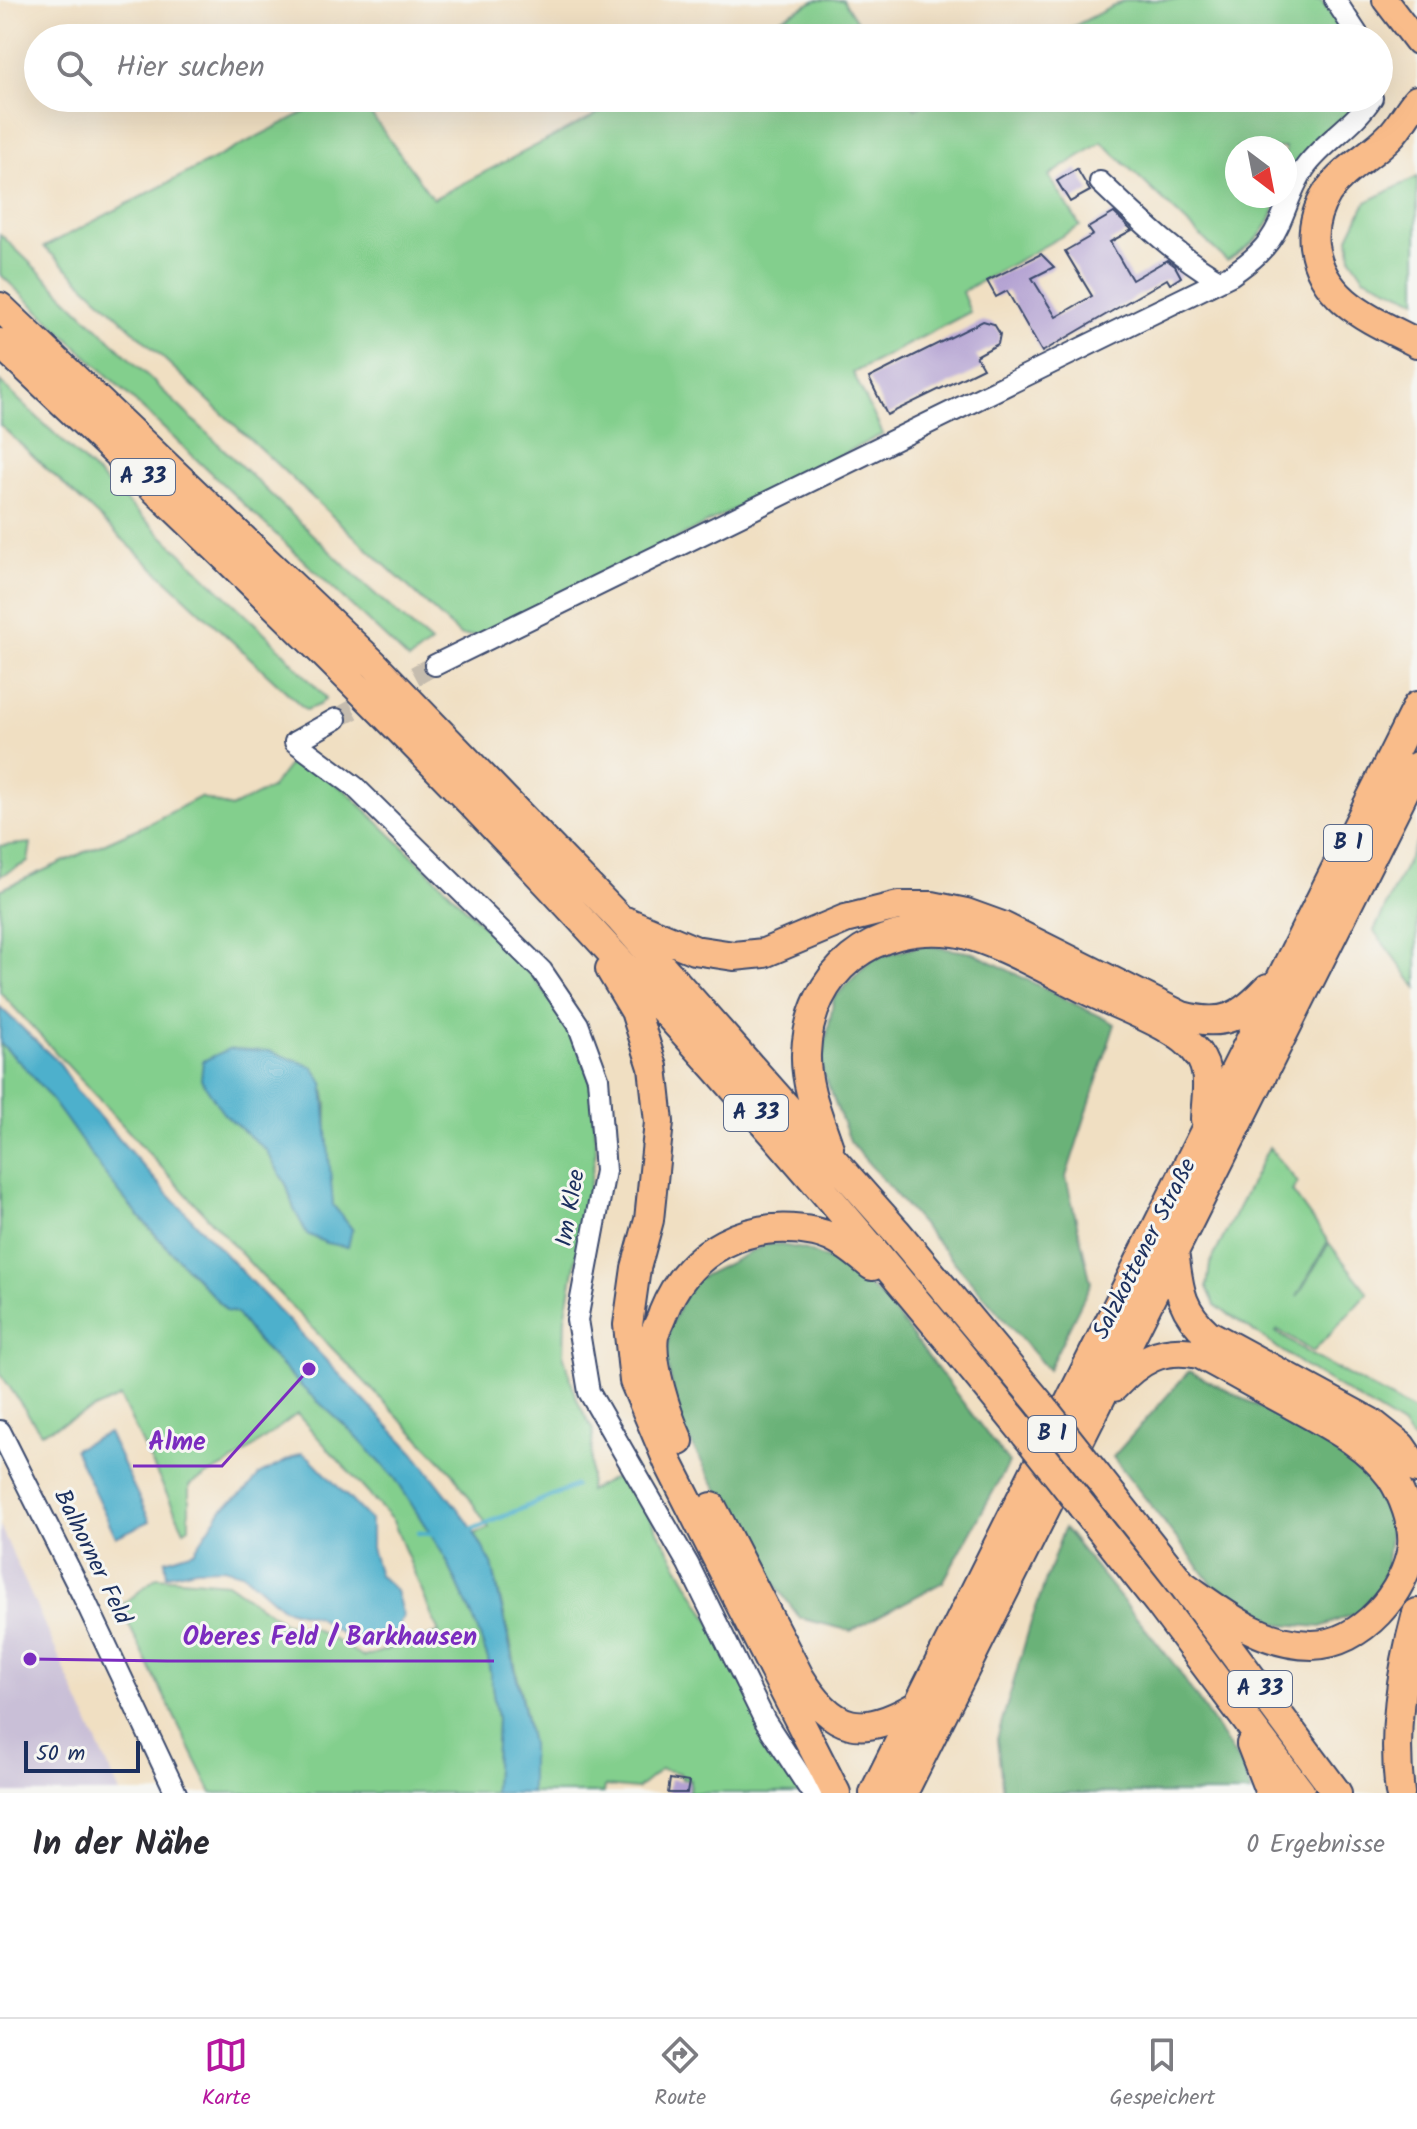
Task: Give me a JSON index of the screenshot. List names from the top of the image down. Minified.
{"streets":{"highway":["A 33","B 1","Salzkottener Straße"],"street":["Im Klee","Balhorner Feld"]},"places":["Alme","Oberes Feld / Barkhausen"],"scale_bar":"50 m","north":"bottom right","page":{"search":"Hier suchen","scale":"50 m","heading":["In der Nähe","0 Ergebnisse"],"nav":["Karte","Route","Gespeichert"]}}
